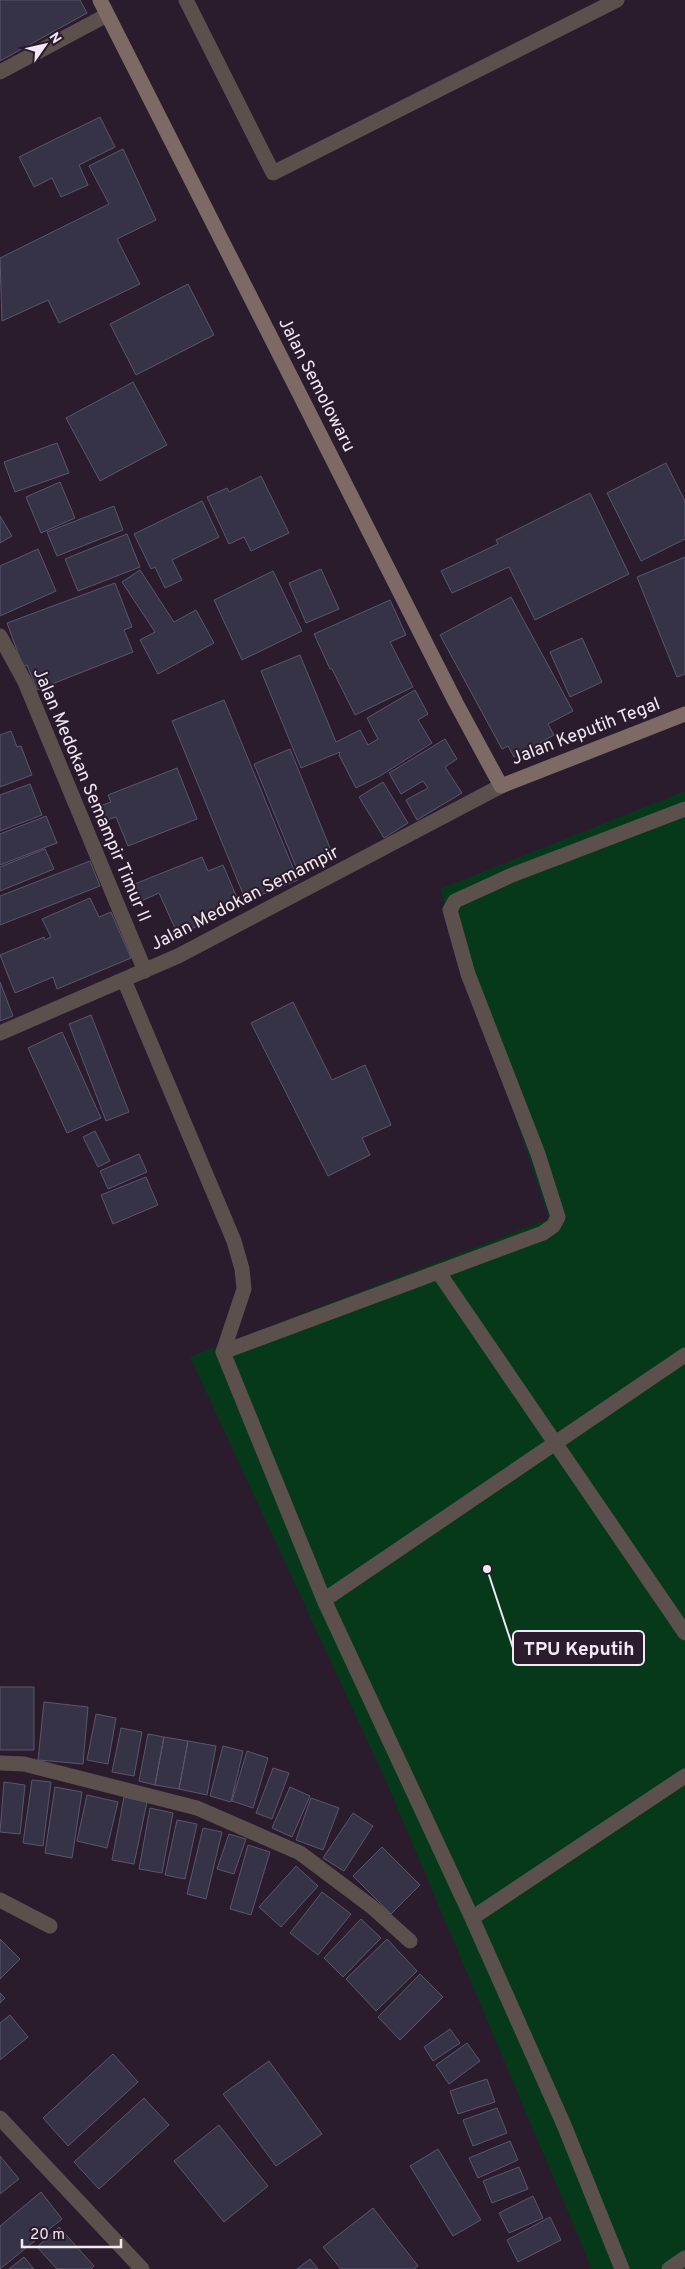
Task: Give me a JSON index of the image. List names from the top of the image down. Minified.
{"streets":{"main road":["Jalan Semolowaru","Jalan Keputih Tegal"],"street":["Jalan Medokan Semampir Timur II","Jalan Medokan Semampir"]},"crossings":[["Jalan Semolowaru","Jalan Keputih Tegal"],["Jalan Semolowaru","Jalan Medokan Semampir"],["Jalan Keputih Tegal","Jalan Medokan Semampir"],["Jalan Medokan Semampir Timur II","Jalan Medokan Semampir"]],"places":["TPU Keputih"],"scale_bar":"20 m","north":"top right"}
